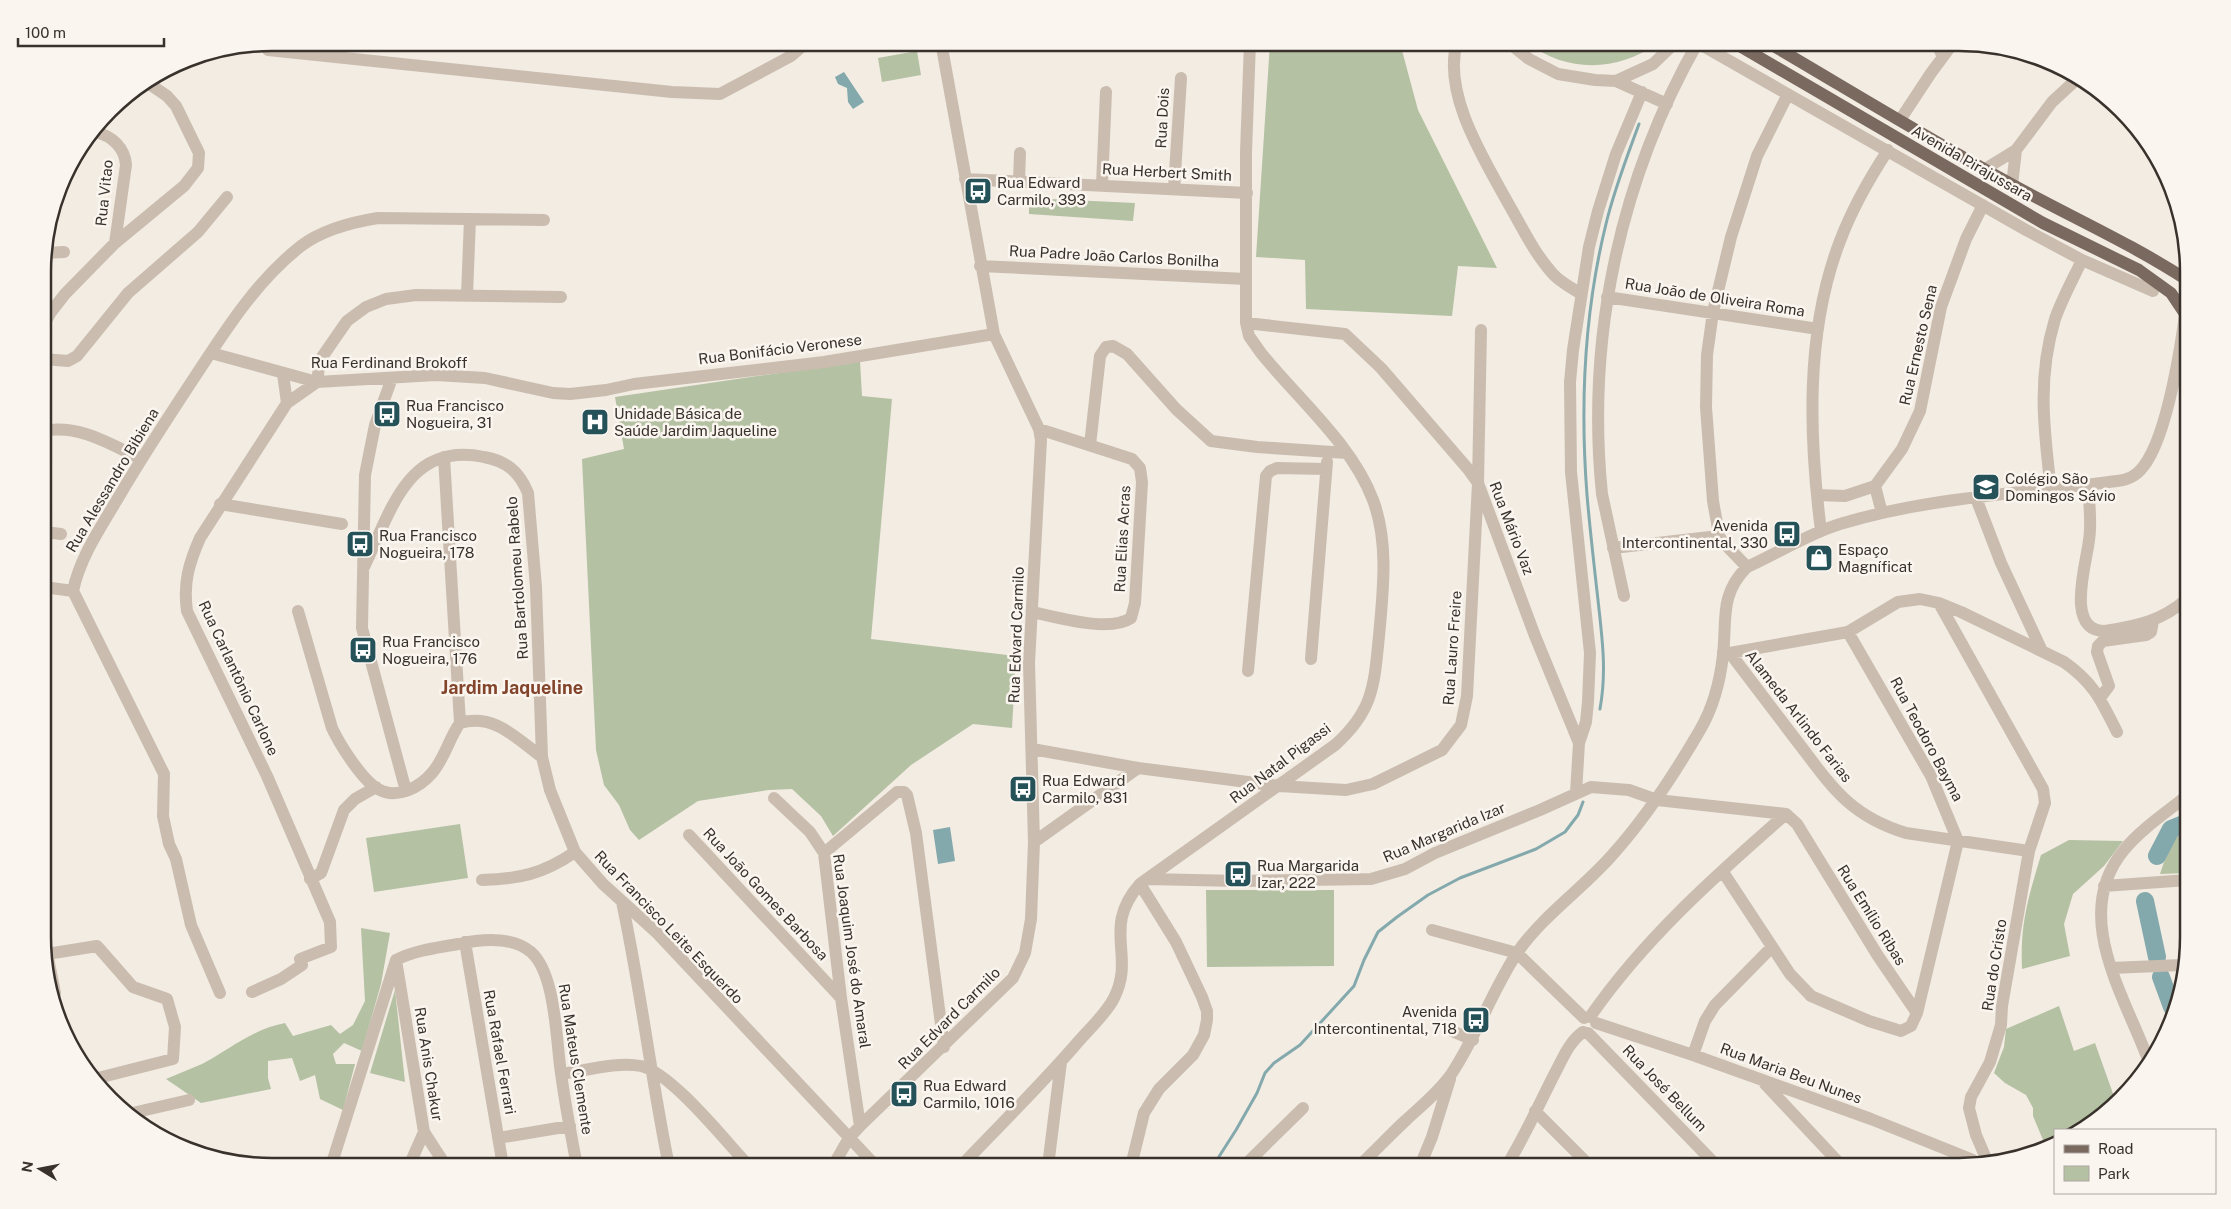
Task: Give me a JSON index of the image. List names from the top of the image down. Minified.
{"streets":{"main road":["Avenida Pirajussara"],"street":["Rua Dois","Rua Herbert Smith","Rua Vitao","Rua Padre João Carlos Bonilha","Rua João de Oliveira Roma","Rua Ernesto Sena","Rua Bonifácio Veronese","Rua Ferdinand Brokoff","Rua Alessandro Bibiena","Rua Mário Vaz","Rua Elias Acras","Rua Bartolomeu Rabelo","Rua Edvard Carmilo","Rua Lauro Freire","Rua Carlantônio Carlone","Alameda Arlindo Farias","Rua Teodoro Bayma","Rua Natal Pigassi","Rua Margarida Izar","Rua João Gomes Barbosa","Rua Emílio Ribas","Rua Francisco Leite Esquerdo","Rua Joaquim José do Amaral","Rua do Cristo","Rua Rafael Ferrari","Rua Mateus Clemente","Rua Anis Chakur","Rua Maria Beu Nunes","Rua José Bellum"]},"crossings":[["Rua Dois","Rua Herbert Smith"],["Avenida Pirajussara","Rua Ernesto Sena"],["Rua Herbert Smith","Rua Edvard Carmilo"],["Rua Padre João Carlos Bonilha","Rua Edvard Carmilo"],["Rua Bonifácio Veronese","Rua Ferdinand Brokoff"],["Rua Bonifácio Veronese","Rua Edvard Carmilo"],["Rua Ferdinand Brokoff","Rua Alessandro Bibiena"],["Rua Ferdinand Brokoff","Rua Carlantônio Carlone"],["Rua Mário Vaz","Rua Lauro Freire"],["Rua Mário Vaz","Rua Natal Pigassi"],["Rua Elias Acras","Rua Edvard Carmilo"],["Rua Bartolomeu Rabelo","Rua Francisco Leite Esquerdo"],["Rua Edvard Carmilo","Rua Lauro Freire"],["Rua Edvard Carmilo","Rua Francisco Leite Esquerdo"],["Rua Edvard Carmilo","Rua Joaquim José do Amaral"],["Rua Lauro Freire","Rua Natal Pigassi"],["Alameda Arlindo Farias","Rua Teodoro Bayma"],["Alameda Arlindo Farias","Rua do Cristo"],["Rua Natal Pigassi","Rua Margarida Izar"],["Rua Margarida Izar","Rua Emílio Ribas"],["Rua João Gomes Barbosa","Rua Joaquim José do Amaral"],["Rua Rafael Ferrari","Rua Mateus Clemente"],["Rua Mateus Clemente","Rua Anis Chakur"]],"districts":["Jardim Jaqueline"],"places":{"bus stop":["Rua Edward Carmilo, 393","Rua Francisco Nogueira, 31","Avenida Intercontinental, 330","Rua Francisco Nogueira, 178","Rua Francisco Nogueira, 176","Rua Edward Carmilo, 831","Rua Margarida Izar, 222","Avenida Intercontinental, 718","Rua Edward Carmilo, 1016"],"hospital":["Unidade Básica de Saúde Jardim Jaqueline"],"school or university":["Colégio São Domingos Sávio"],"shop":["Espaço Magníficat"]},"legend":["Road","Park"],"scale_bar":"100 m","north":"left"}
